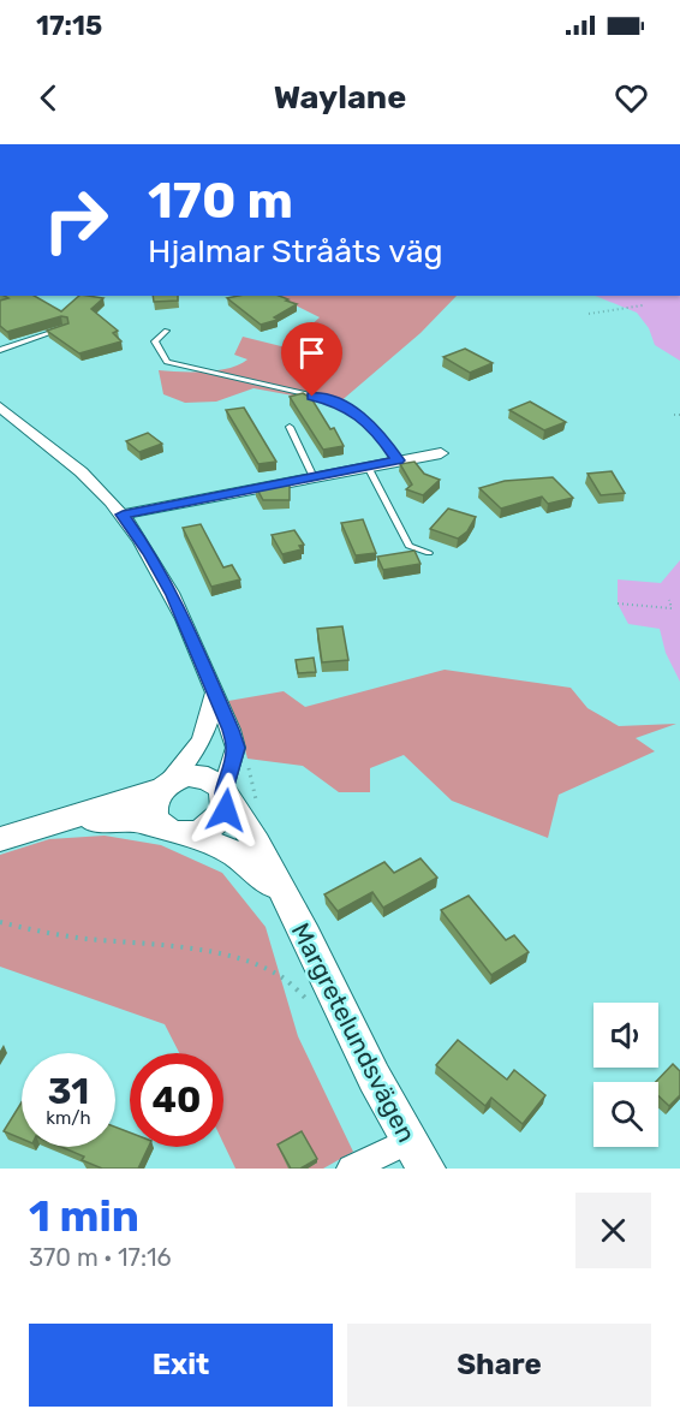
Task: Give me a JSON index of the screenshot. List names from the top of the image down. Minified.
{"streets":{"street":["Margretelundsvägen"]},"page":{"status":"17:15","header":"Waylane","turn":["170 m","Hjalmar Strååts väg"],"speed":"31 km/h","limit":"40","heading":["1 min","370 m · 17:16"],"buttons":["Exit","Share"]}}
